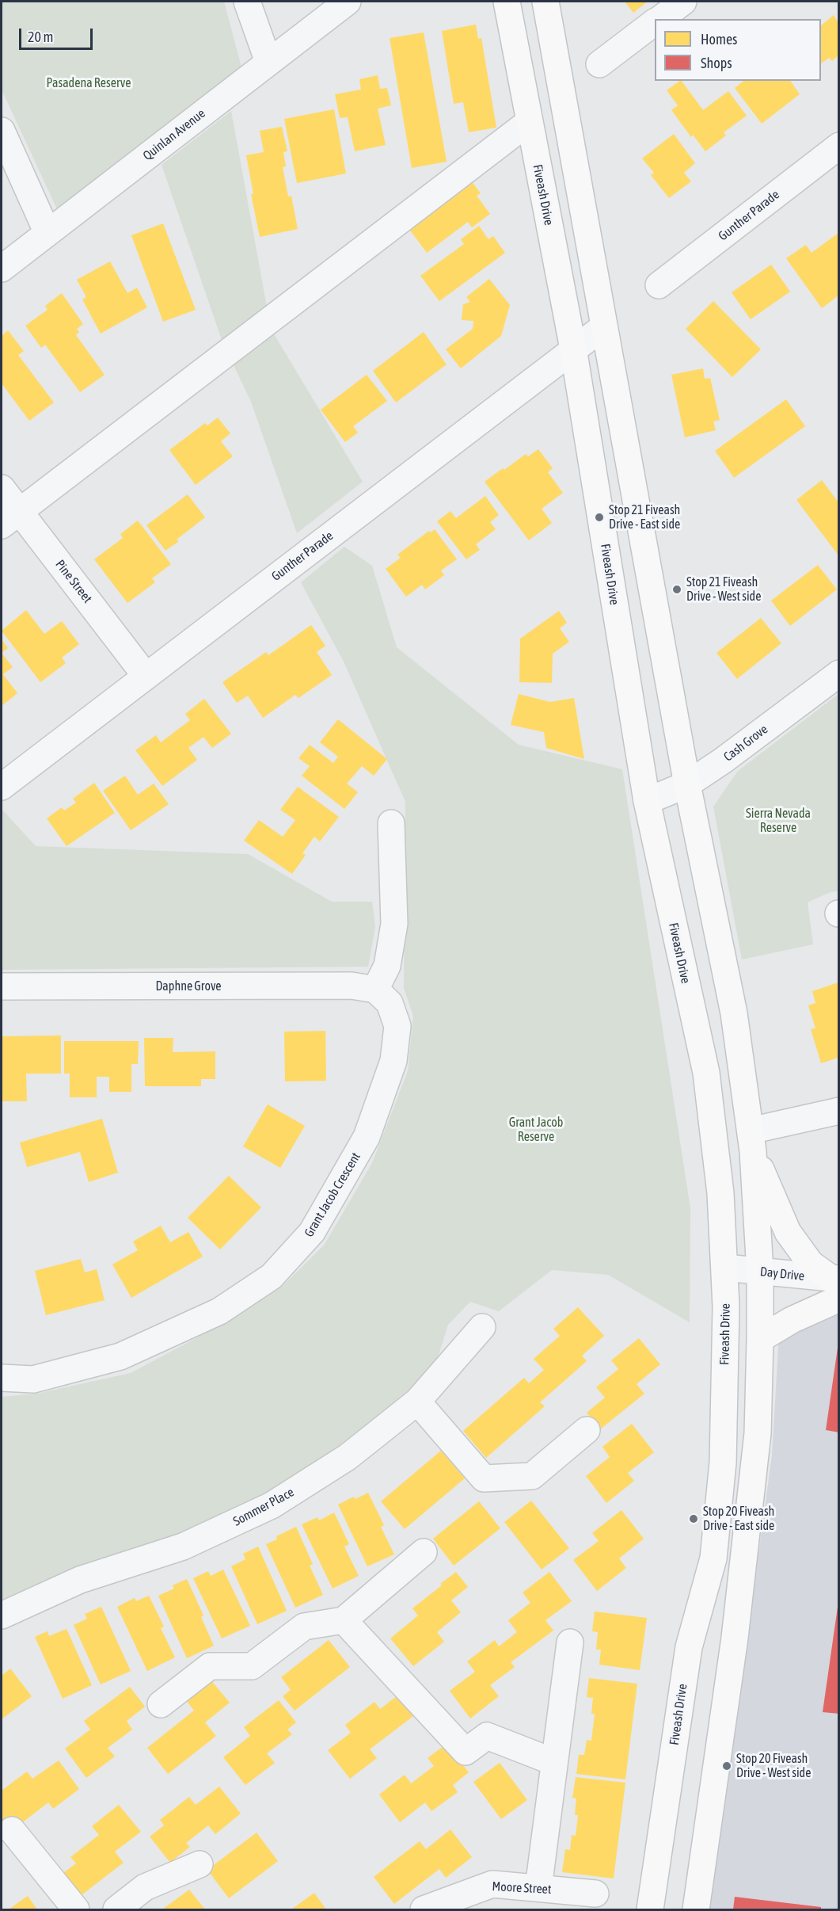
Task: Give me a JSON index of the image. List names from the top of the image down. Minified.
{"streets":{"main road":["Fiveash Drive"],"street":["Quinlan Avenue","Gunther Parade","Pine Street","Cash Grove","Daphne Grove","Grant Jacob Crescent","Day Drive","Sommer Place","Moore Street"]},"crossings":[["Fiveash Drive","Gunther Parade"],["Fiveash Drive","Cash Grove"],["Fiveash Drive","Day Drive"],["Gunther Parade","Pine Street"],["Daphne Grove","Grant Jacob Crescent"]],"parks":["Pasadena Reserve","Sierra Nevada Reserve","Grant Jacob Reserve"],"places":["Stop 21 Fiveash Drive - East side","Stop 21 Fiveash Drive - West side","Stop 20 Fiveash Drive - East side","Stop 20 Fiveash Drive - West side"],"legend":["Homes","Shops"],"scale_bar":"20 m"}
